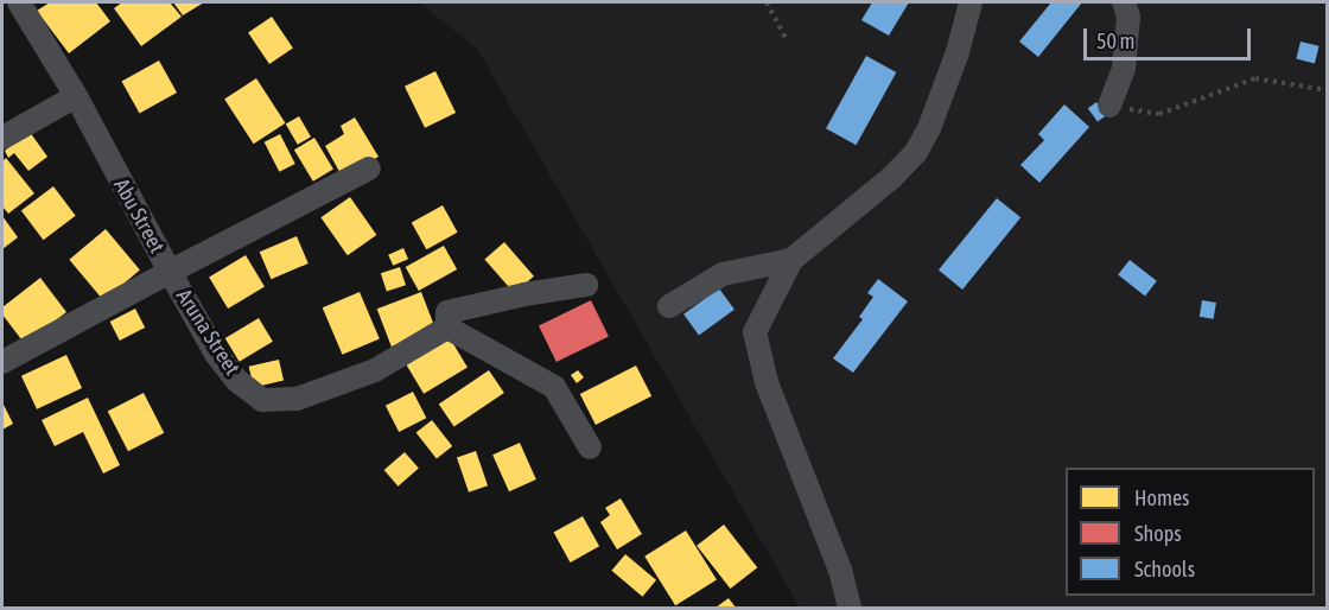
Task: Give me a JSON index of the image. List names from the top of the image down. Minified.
{"streets":{"street":["Abu Street","Aruna Street"]},"crossings":[["Abu Street","Aruna Street"]],"legend":["Homes","Shops","Schools"],"scale_bar":"50 m"}
